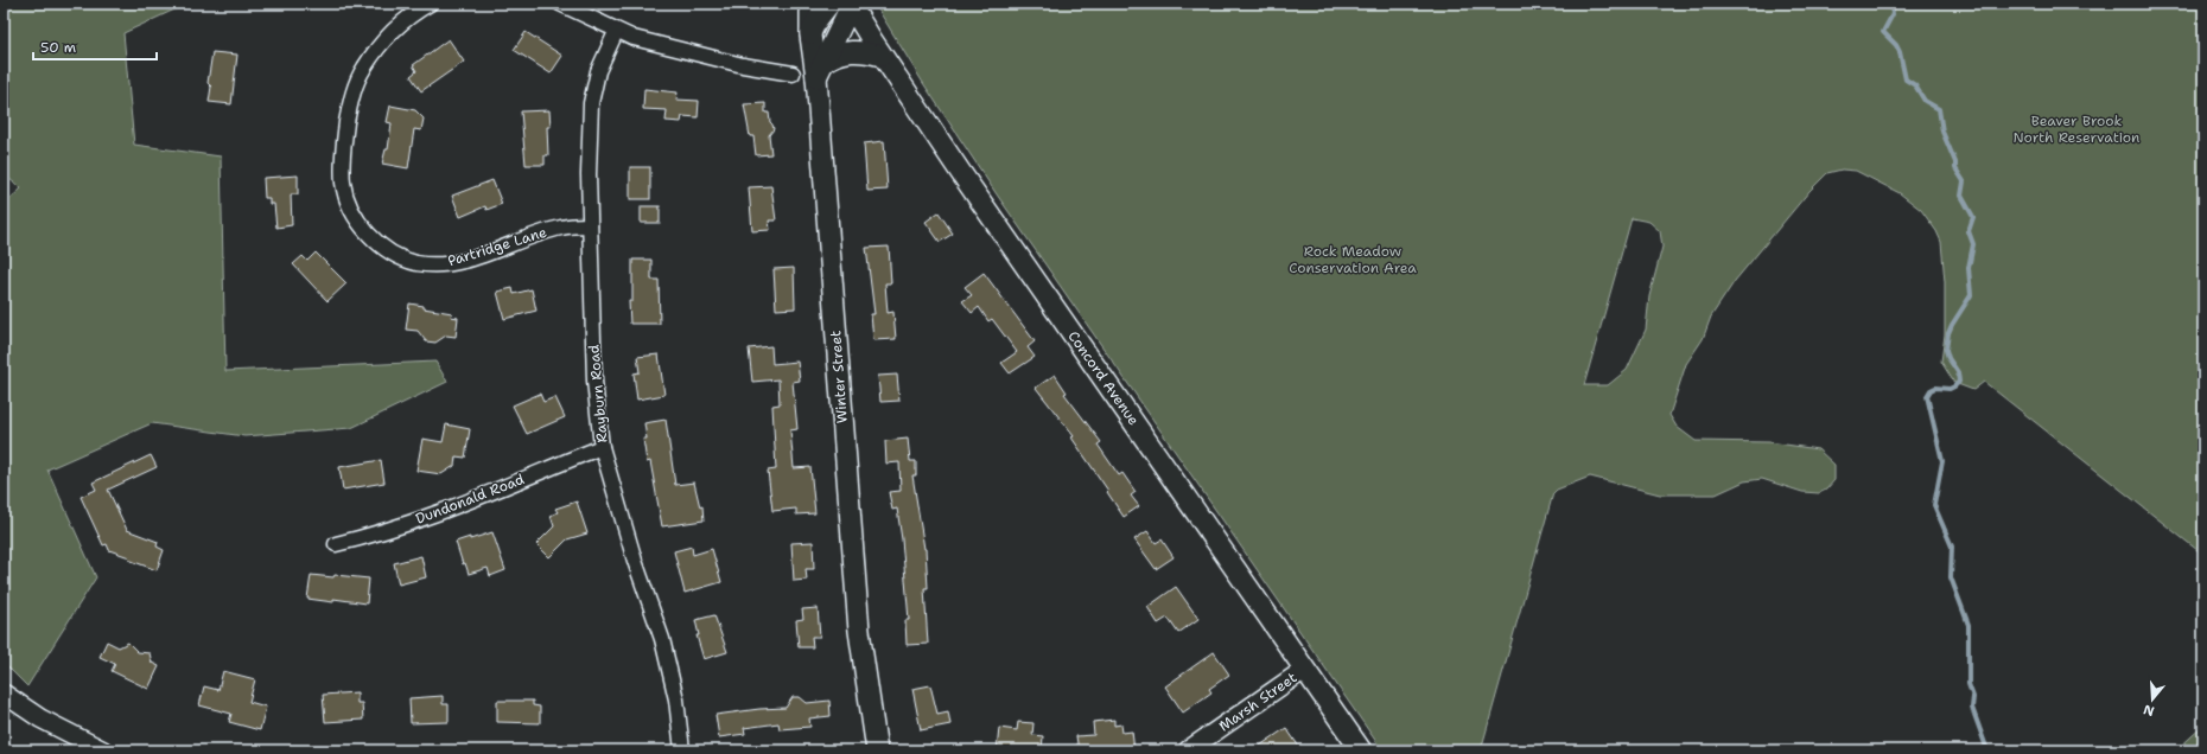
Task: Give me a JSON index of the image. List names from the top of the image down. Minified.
{"streets":{"main road":["Winter Street","Concord Avenue"],"street":["Partridge Lane","Rayburn Road","Dundonald Road","Marsh Street"]},"crossings":[["Partridge Lane","Rayburn Road"],["Concord Avenue","Marsh Street"],["Rayburn Road","Dundonald Road"]],"parks":["Beaver Brook North Reservation","Rock Meadow Conservation Area"],"scale_bar":"50 m","north":"bottom"}
